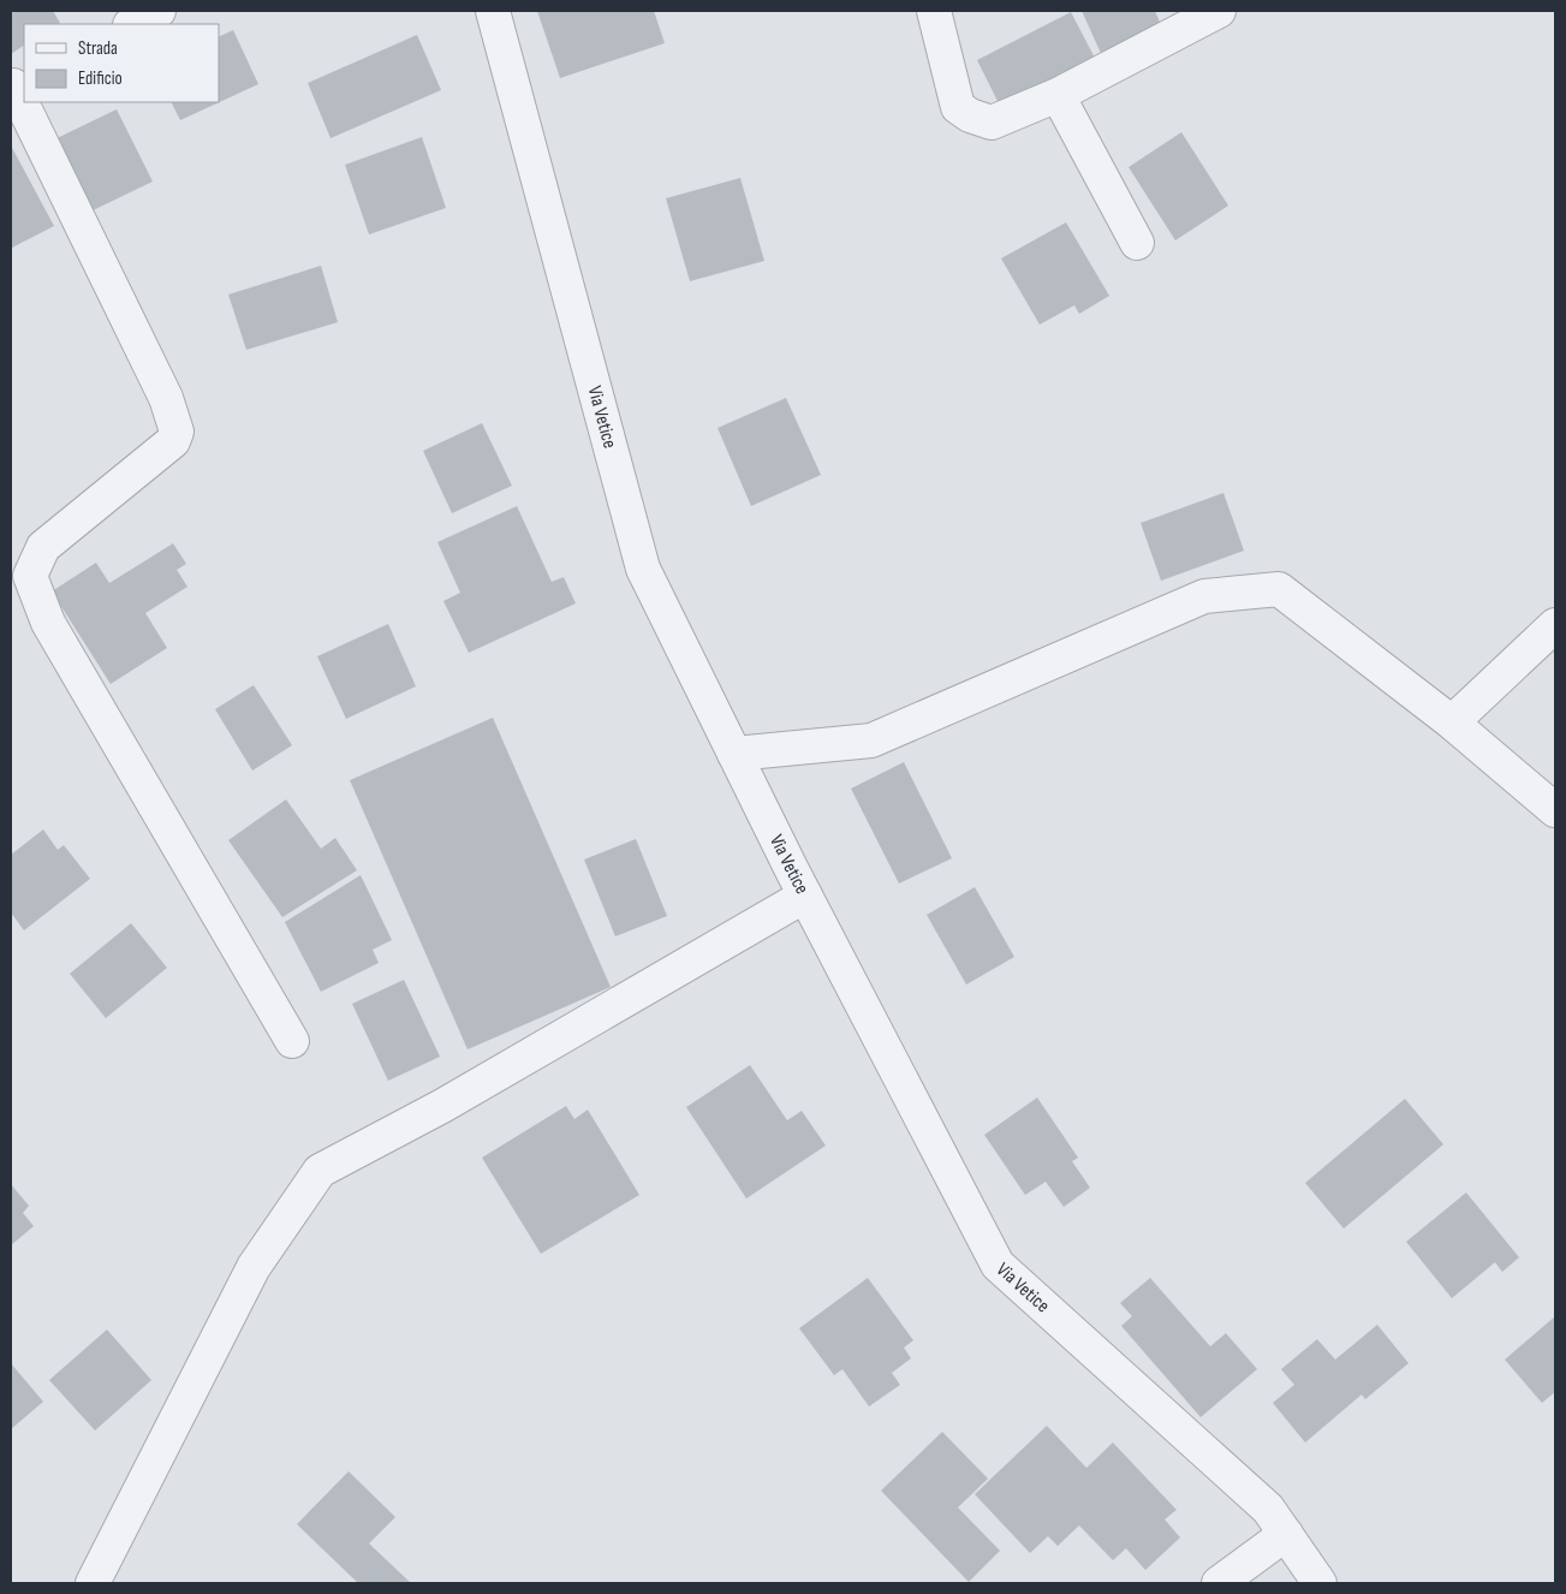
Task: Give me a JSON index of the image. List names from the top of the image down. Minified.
{"streets":{"street":["Via Vetice"]},"legend":["Strada","Edificio"]}
